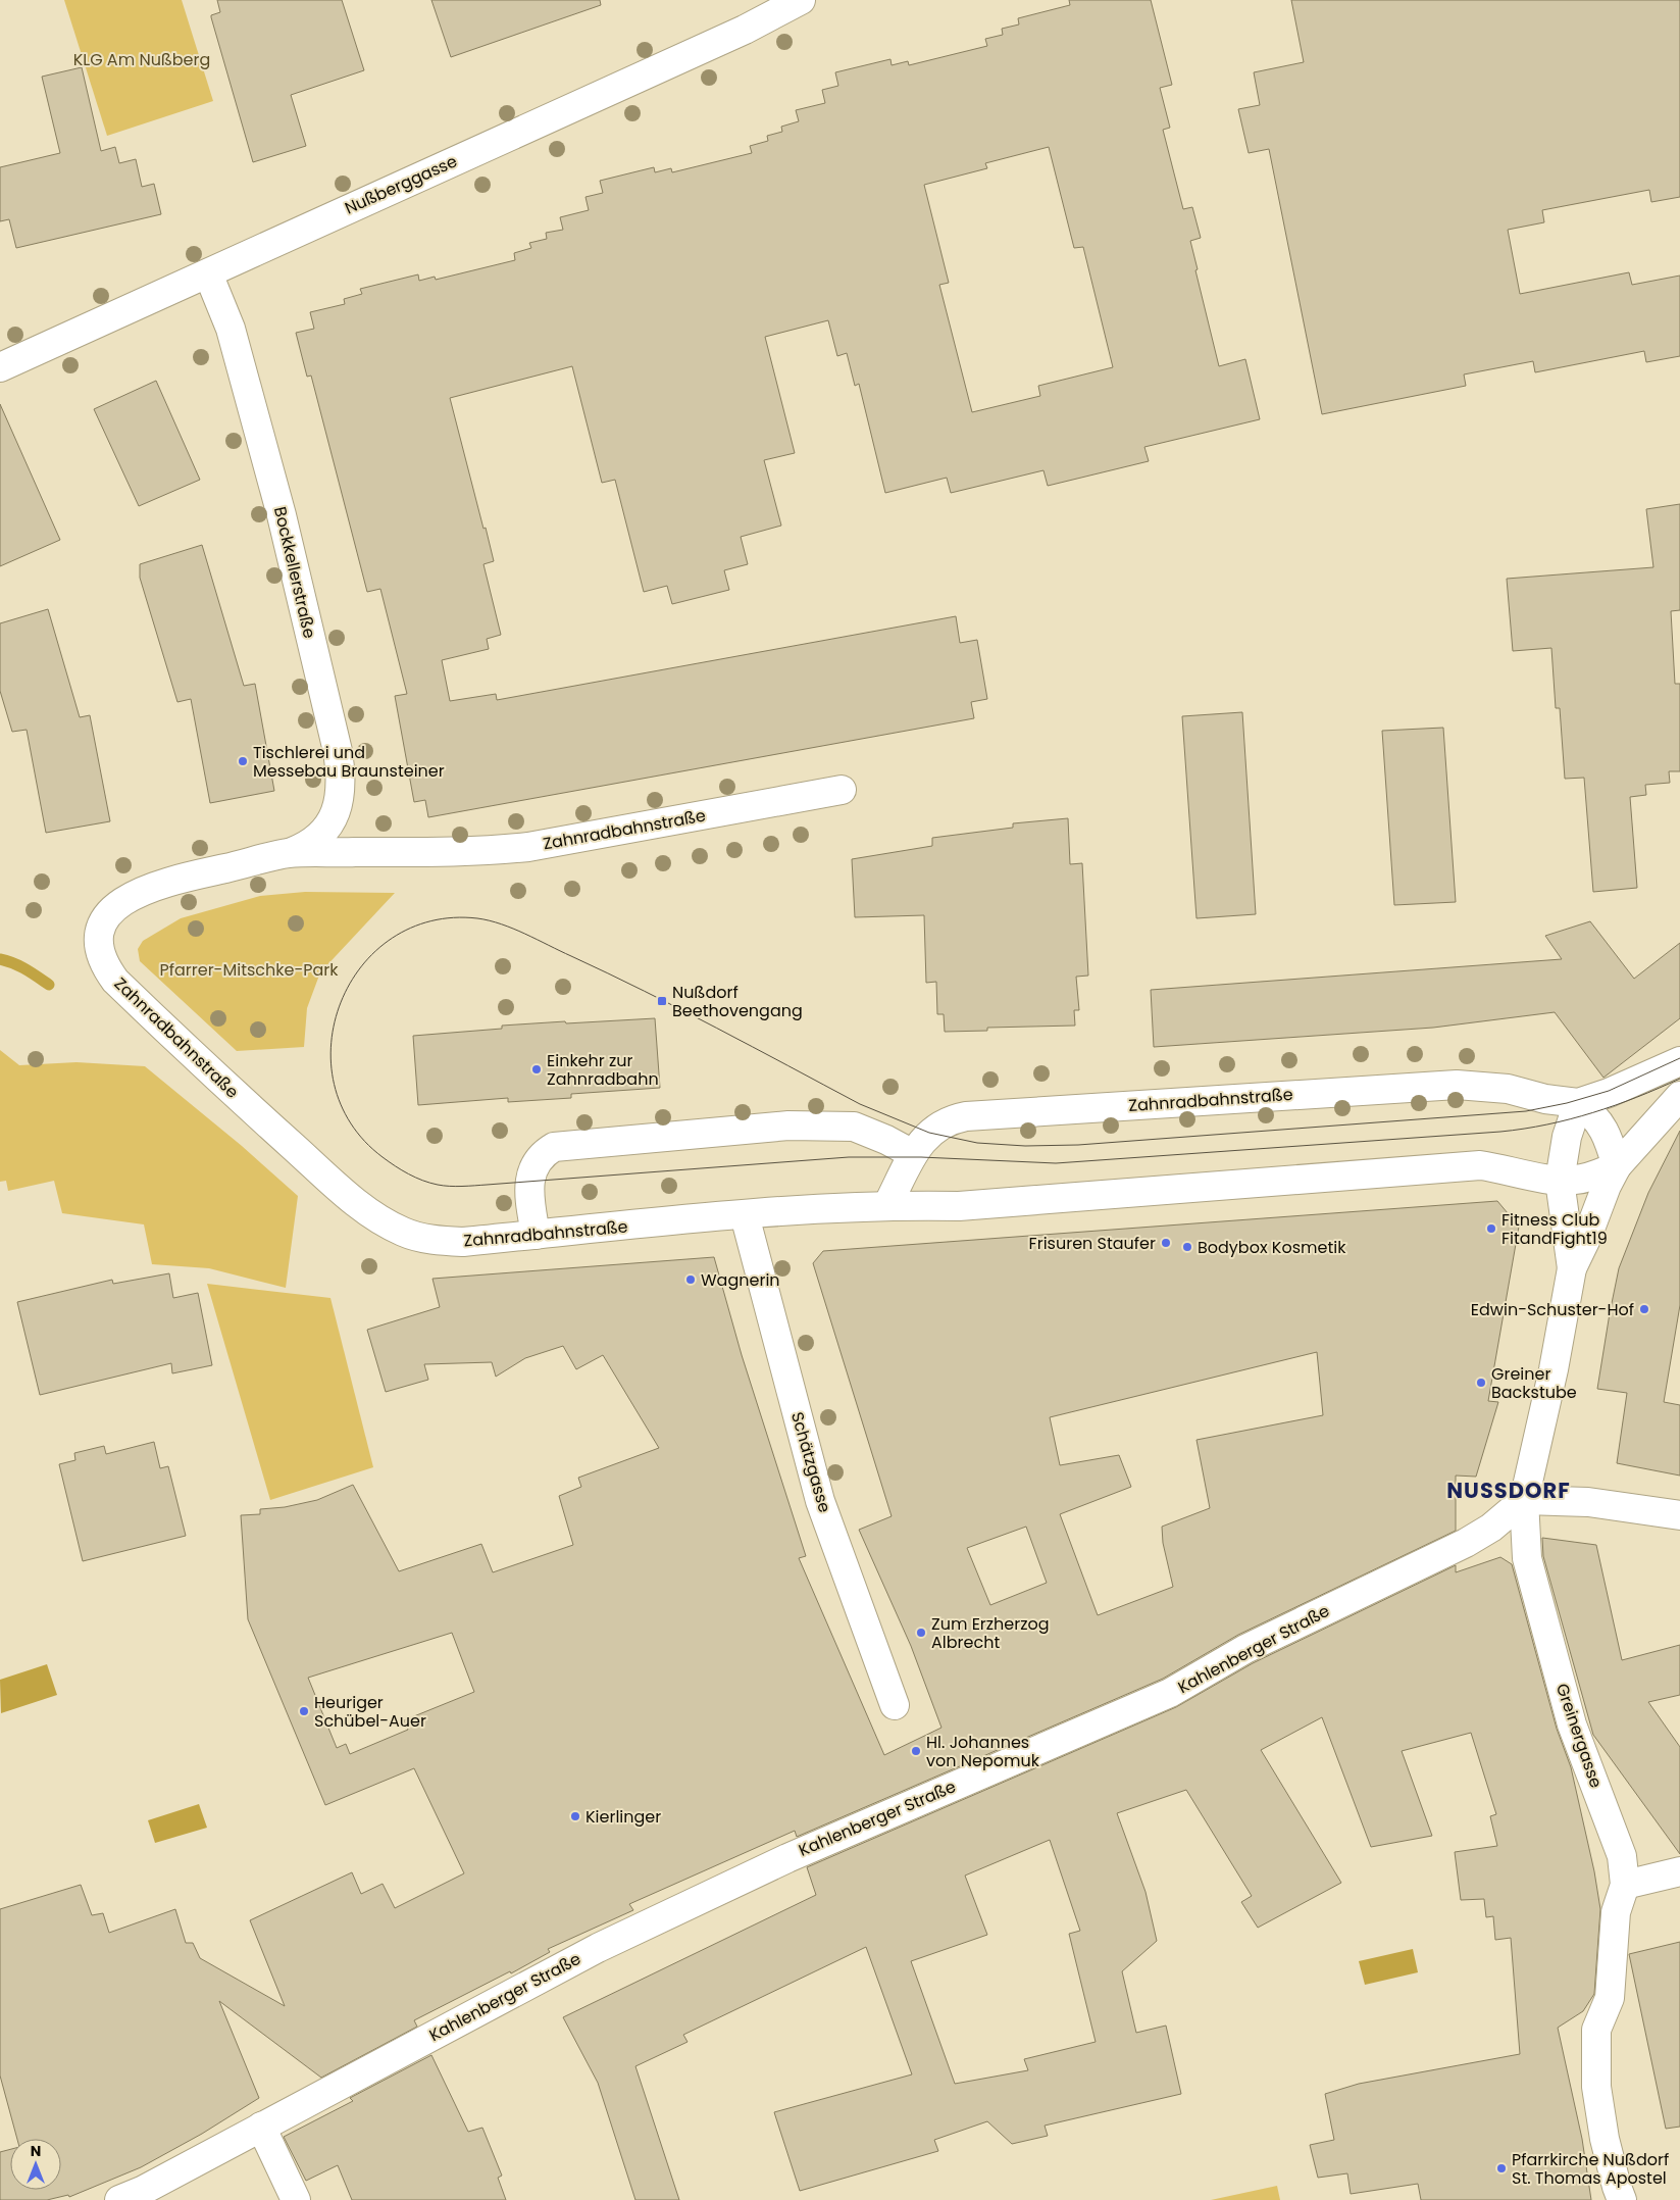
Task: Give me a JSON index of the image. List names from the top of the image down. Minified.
{"streets":{"street":["Nußberggasse","Bockkellerstraße","Zahnradbahnstraße","Schätzgasse","Kahlenberger Straße","Greinergasse"]},"crossings":[["Nußberggasse","Bockkellerstraße"],["Bockkellerstraße","Zahnradbahnstraße"],["Zahnradbahnstraße","Schätzgasse"],["Zahnradbahnstraße","Greinergasse"],["Kahlenberger Straße","Greinergasse"]],"districts":["NUSSDORF"],"parks":["KLG Am Nußberg","Pfarrer-Mitschke-Park"],"places":{"other":["Tischlerei und Messebau Braunsteiner","Einkehr zur Zahnradbahn","Fitness Club FitandFight19","Frisuren Staufer","Bodybox Kosmetik","Wagnerin","Edwin-Schuster-Hof","Greiner Backstube","Zum Erzherzog Albrecht","Heuriger Schübel-Auer","Hl. Johannes von Nepomuk","Kierlinger","Pfarrkirche Nußdorf St. Thomas Apostel"],"transit":["Nußdorf Beethovengang"]},"north":"top"}
